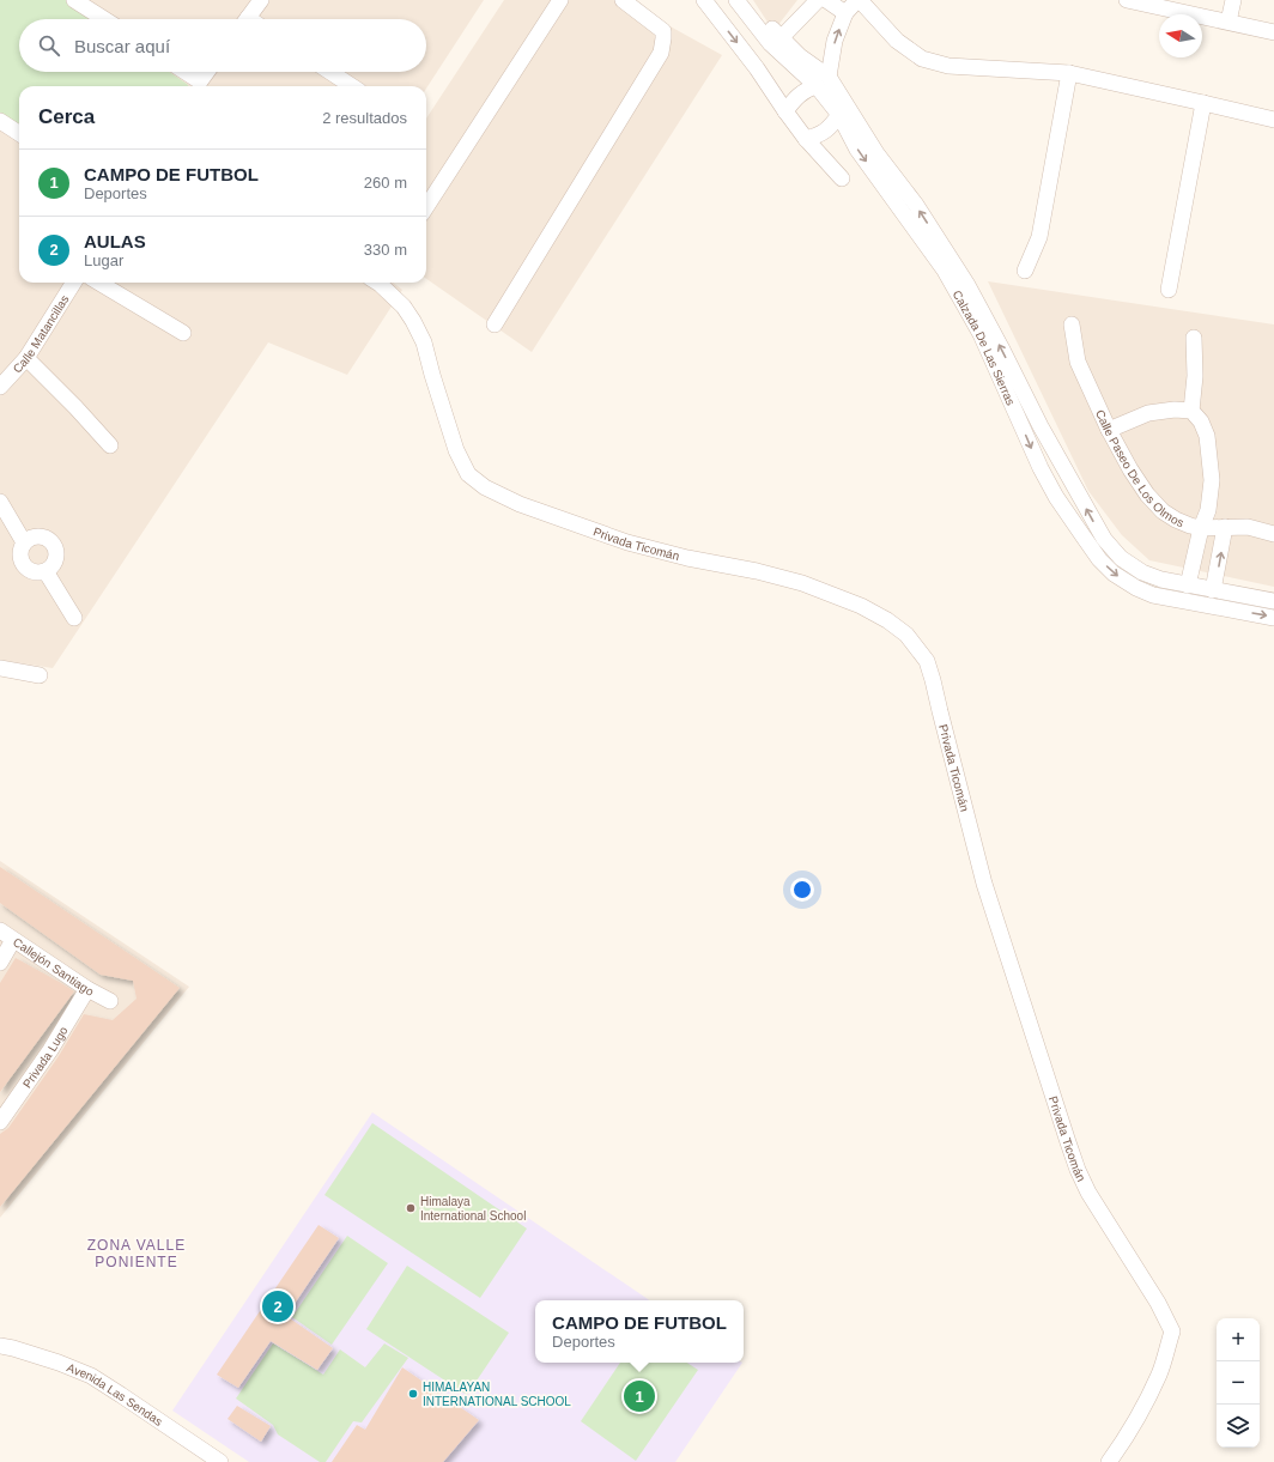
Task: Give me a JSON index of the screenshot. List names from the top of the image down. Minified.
{"streets":{"street":["Calle Matancillas","Calzada De Las Sierras","Calle Paseo De Los Olmos","Privada Ticomán","Callejón Santiago","Privada Lugo","Avenida Las Sendas"]},"crossings":[["Callejón Santiago","Privada Lugo"]],"districts":["ZONA VALLE PONIENTE"],"places":["Himalaya International School","HIMALAYAN INTERNATIONAL SCHOOL"],"north":"left","page":{"search":"Buscar aquí","heading":["Cerca","2 resultados"],"list":[{"mark":"1","name":"CAMPO DE FUTBOL","note":"Deportes","value":"260 m"},{"mark":"2","name":"AULAS","note":"Lugar","value":"330 m"}],"pins":["2","1"],"popup":["CAMPO DE FUTBOL","Deportes"],"map_buttons":["+","−"]}}
